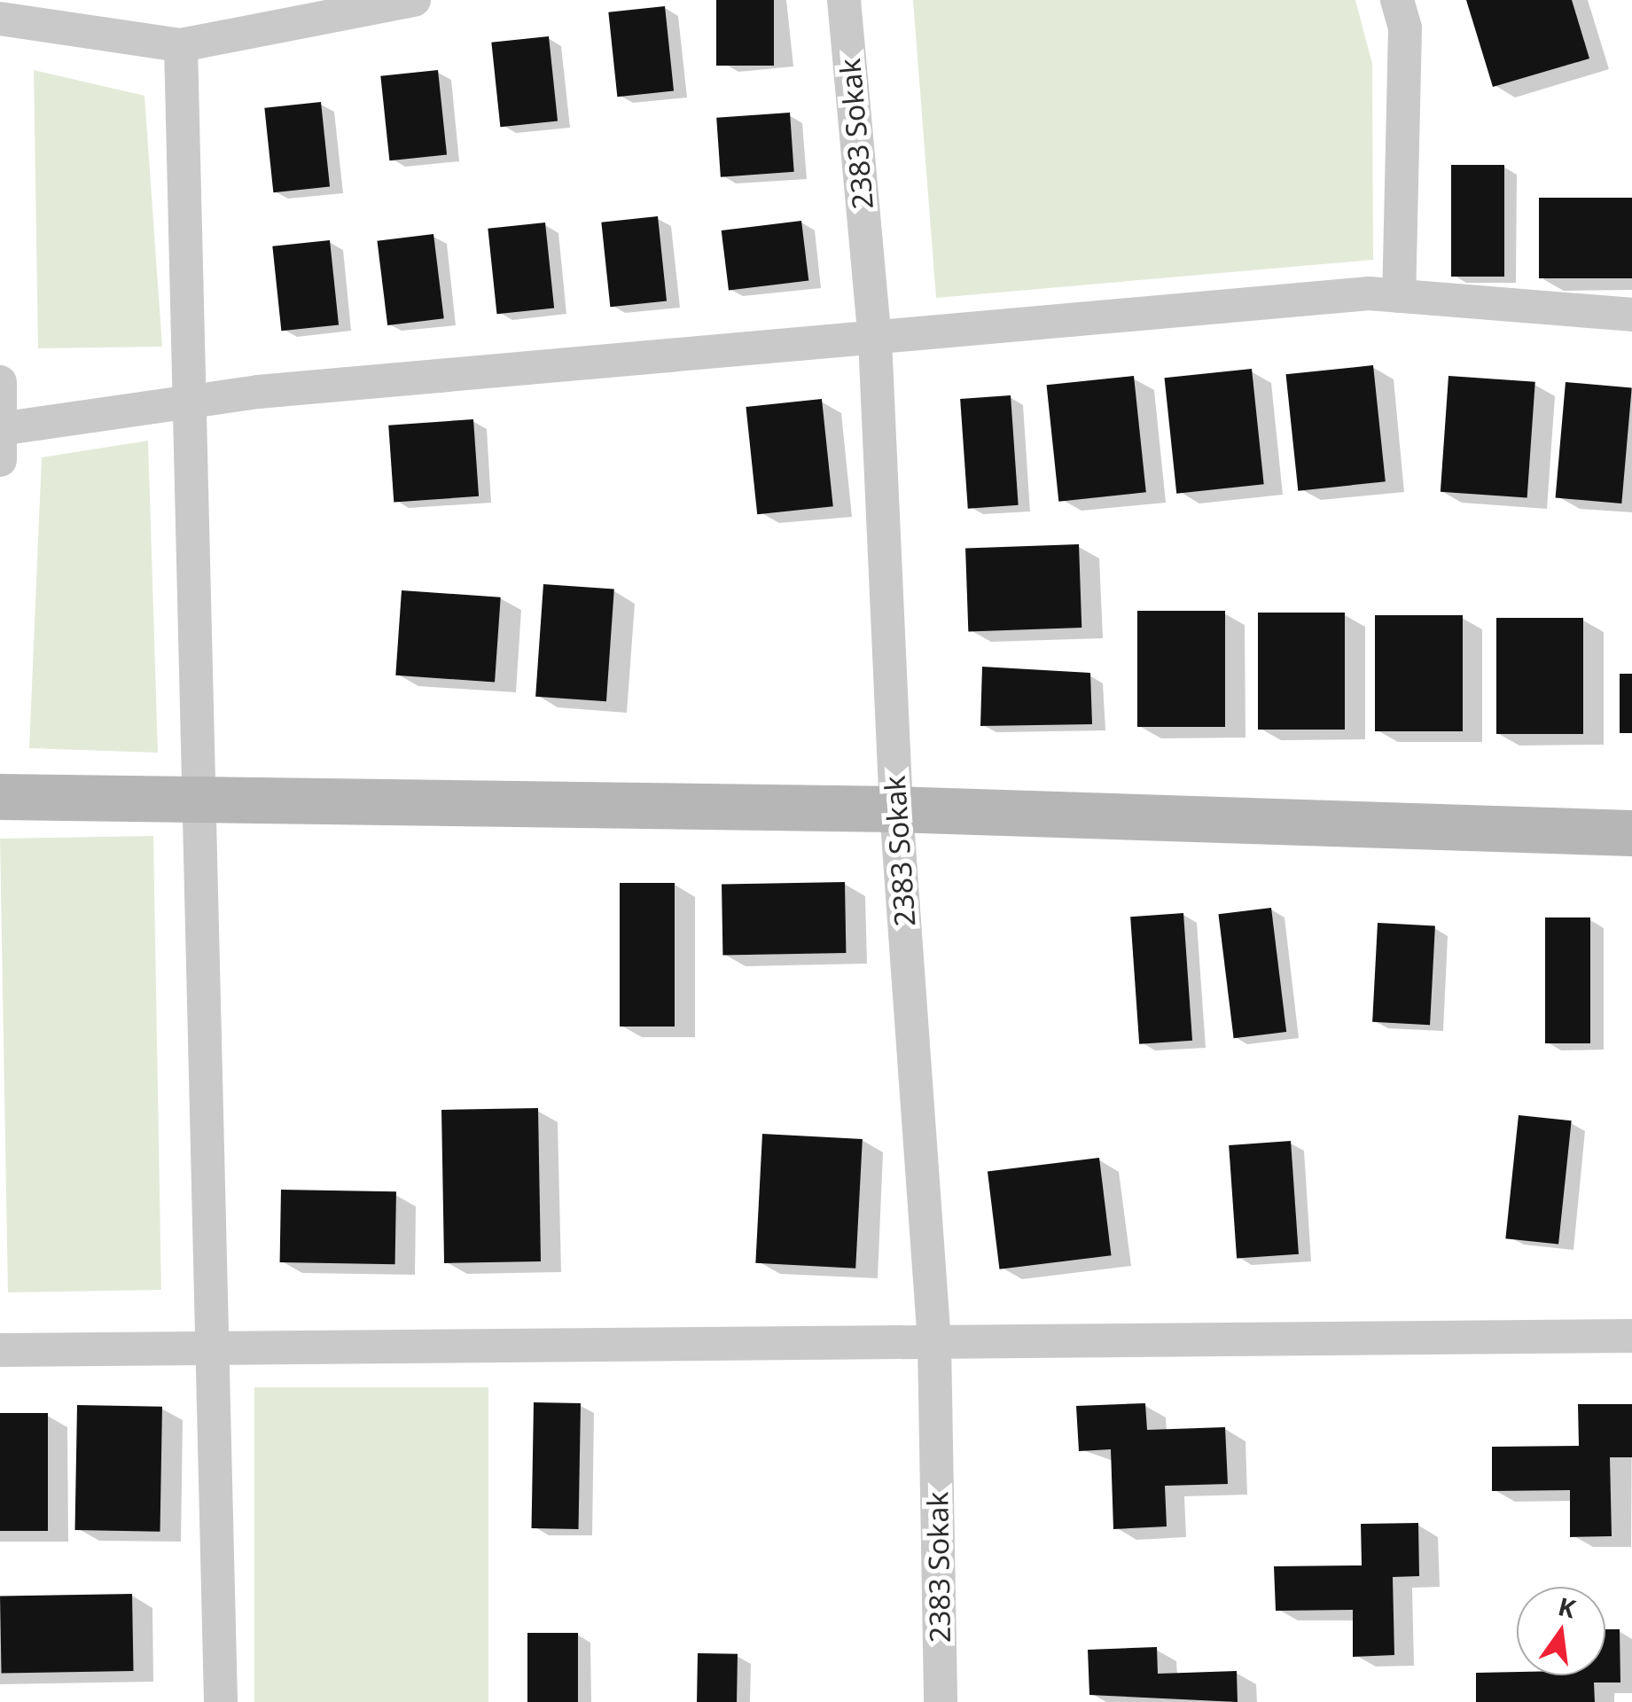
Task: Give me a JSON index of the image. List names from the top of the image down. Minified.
{"streets":{"street":["2383 Sokak"]},"north":"top"}
